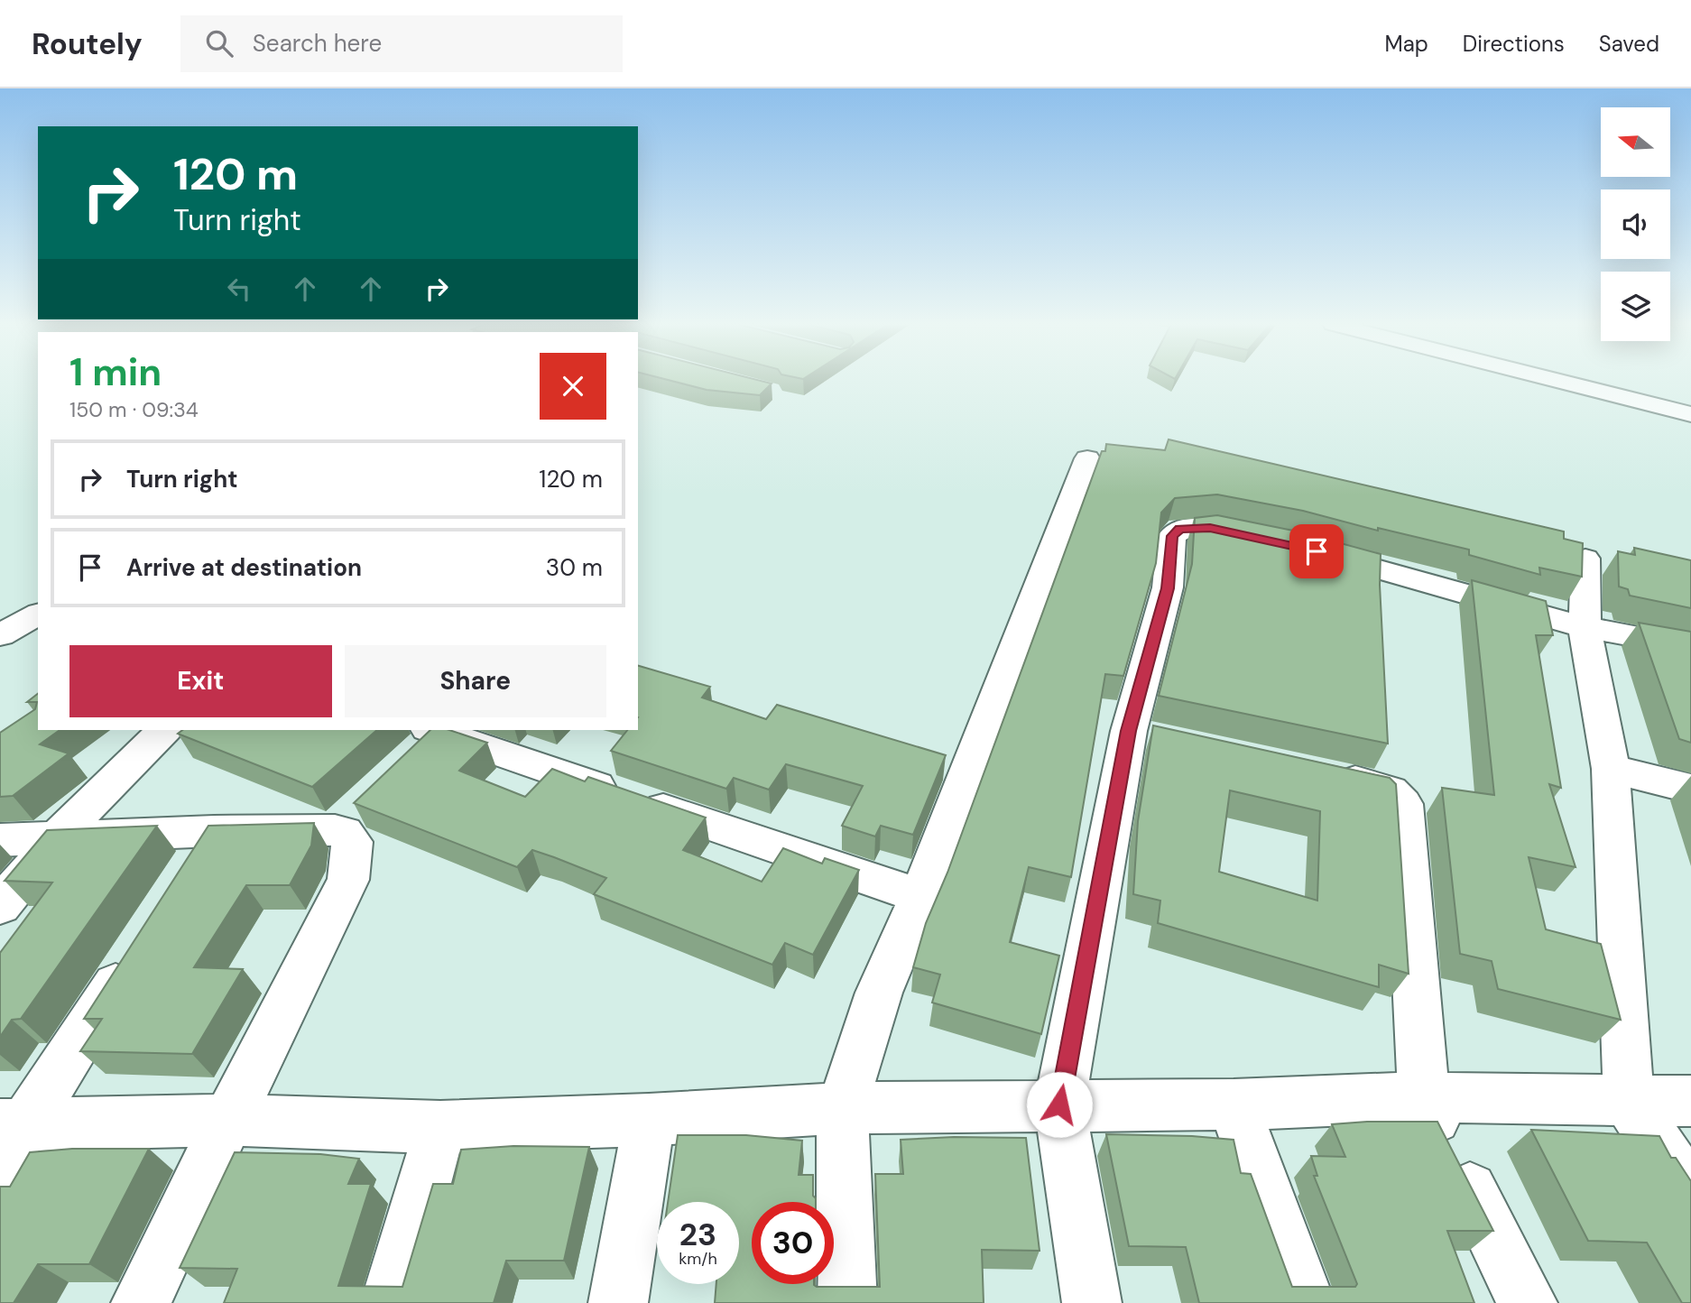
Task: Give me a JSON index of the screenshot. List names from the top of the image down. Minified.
{"north":"left","page":{"header":"Routely","search":"Search here","nav":["Map","Directions","Saved"],"turn":["120 m","Turn right"],"heading":["1 min","150 m · 09:34"],"list":[{"name":"Turn right","value":"120 m"},{"name":"Arrive at destination","value":"30 m"}],"buttons":["Exit","Share"],"speed":"23 km/h","limit":"30"}}
